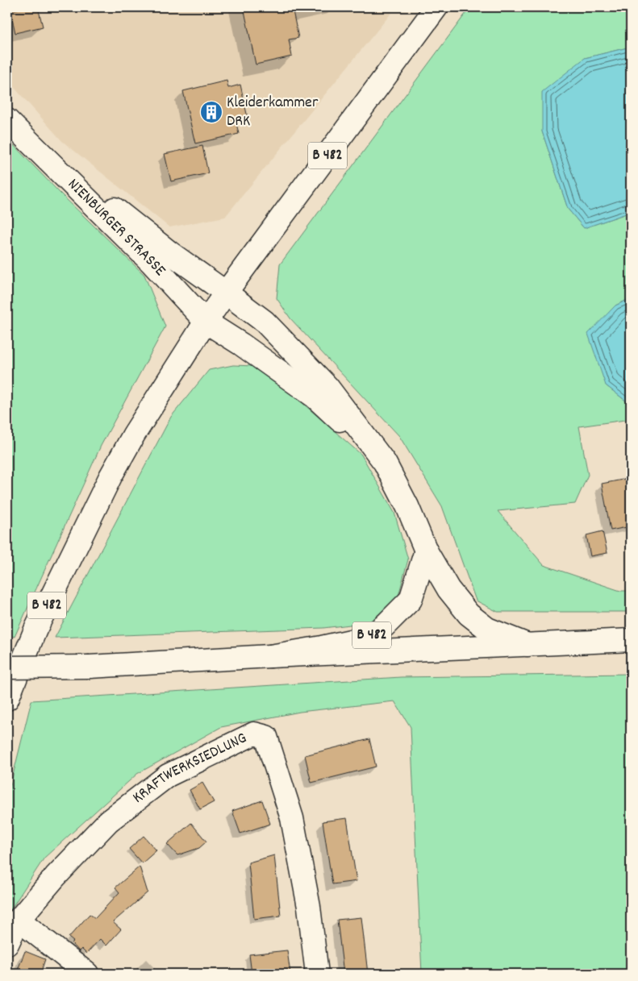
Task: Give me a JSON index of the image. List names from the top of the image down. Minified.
{"streets":{"main road":["B 482","NIENBURGER STRASSE","KRAFTWERKSIEDLUNG"]},"crossings":[["B 482","NIENBURGER STRASSE"]],"places":{"building":["Kleiderkammer DRK"]}}
